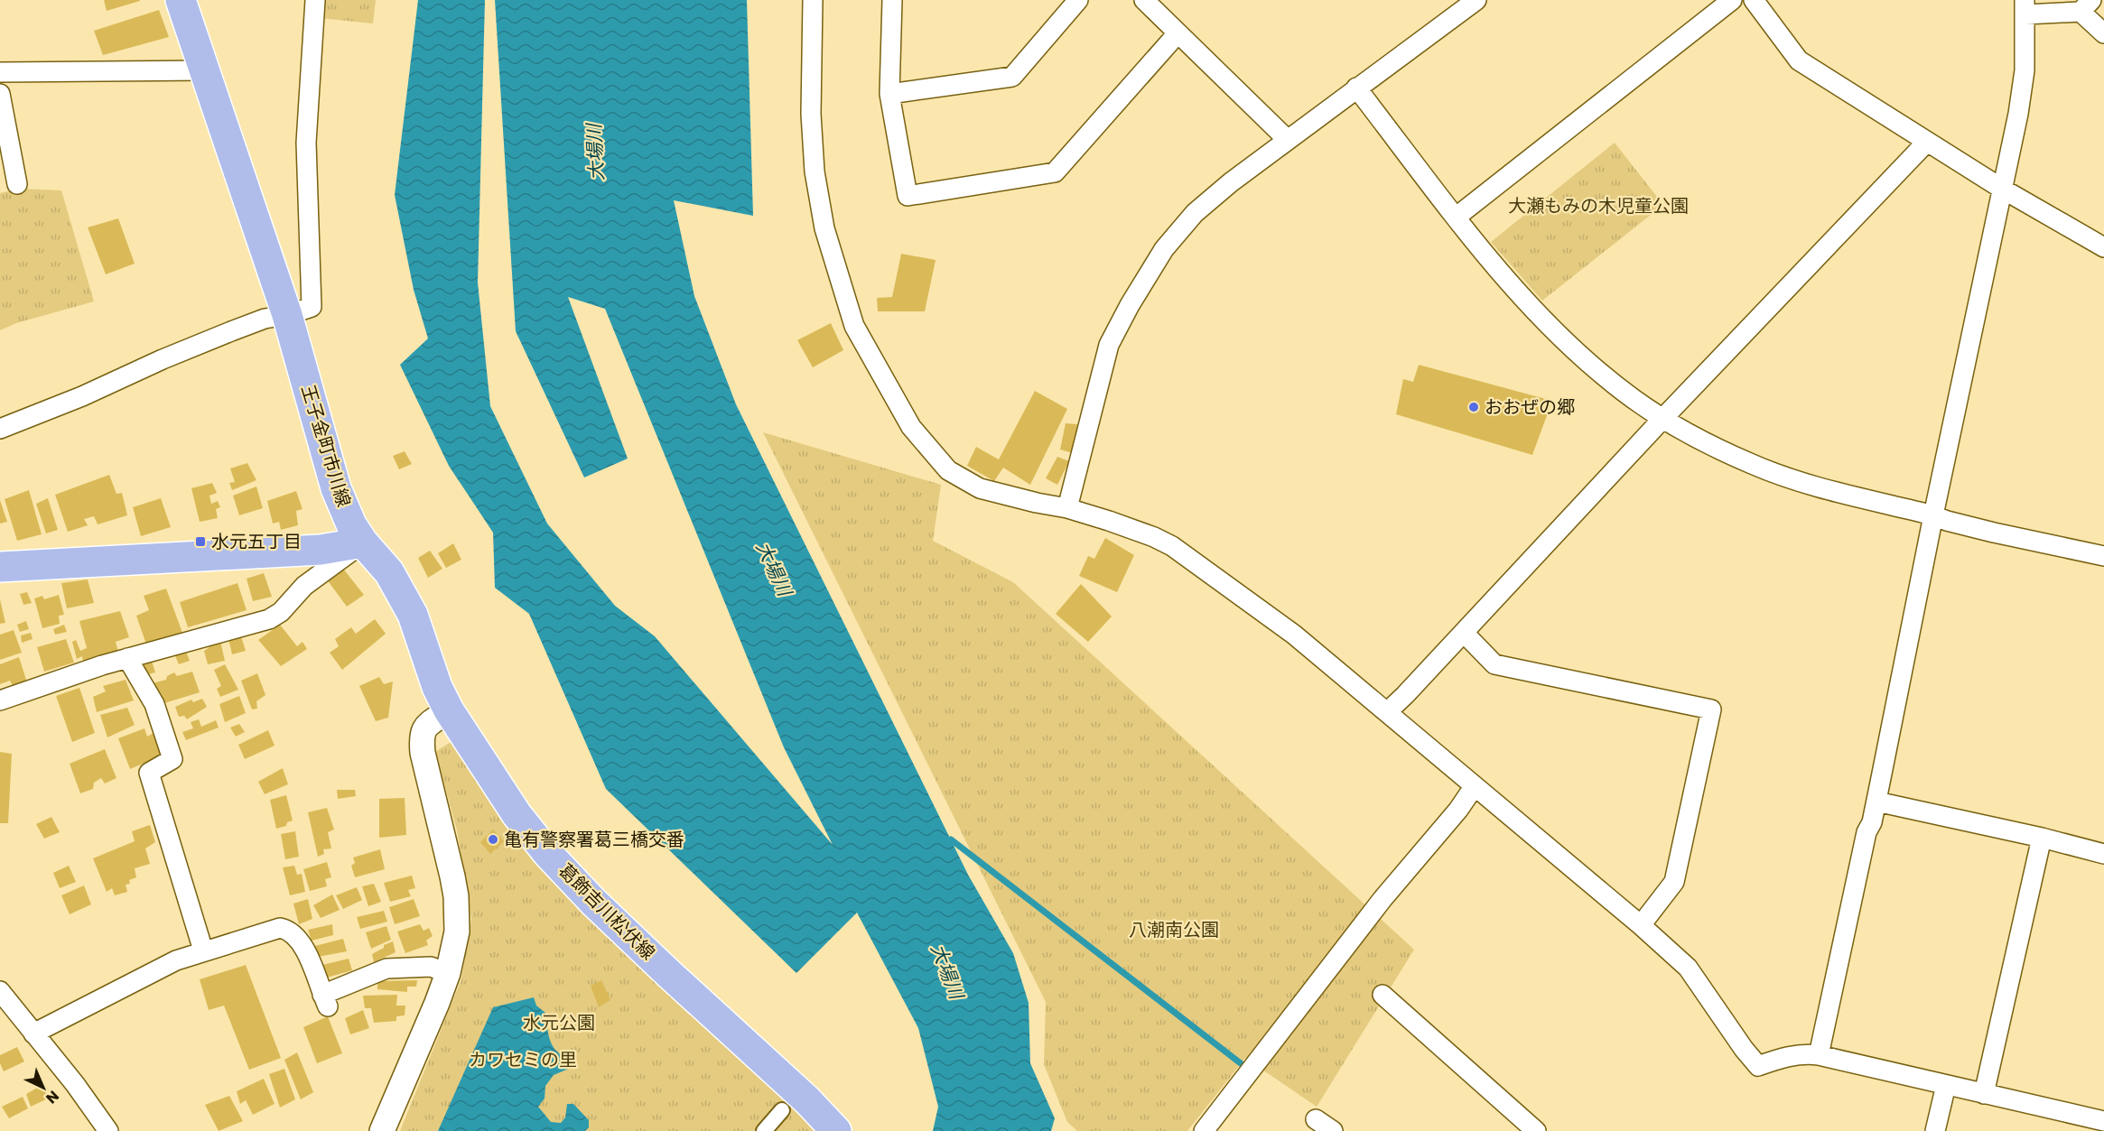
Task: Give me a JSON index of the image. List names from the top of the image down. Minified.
{"streets":{"main road":["王子金町市川線","葛飾吉川松伏線"]},"crossings":[["王子金町市川線","葛飾吉川松伏線"]],"water":["大場川"],"parks":["大瀬もみの木児童公園","八潮南公園","水元公園","カワセミの里"],"places":{"other":["おおぜの郷","亀有警察署葛三橋交番"],"transit":["水元五丁目"]},"north":"bottom right"}
